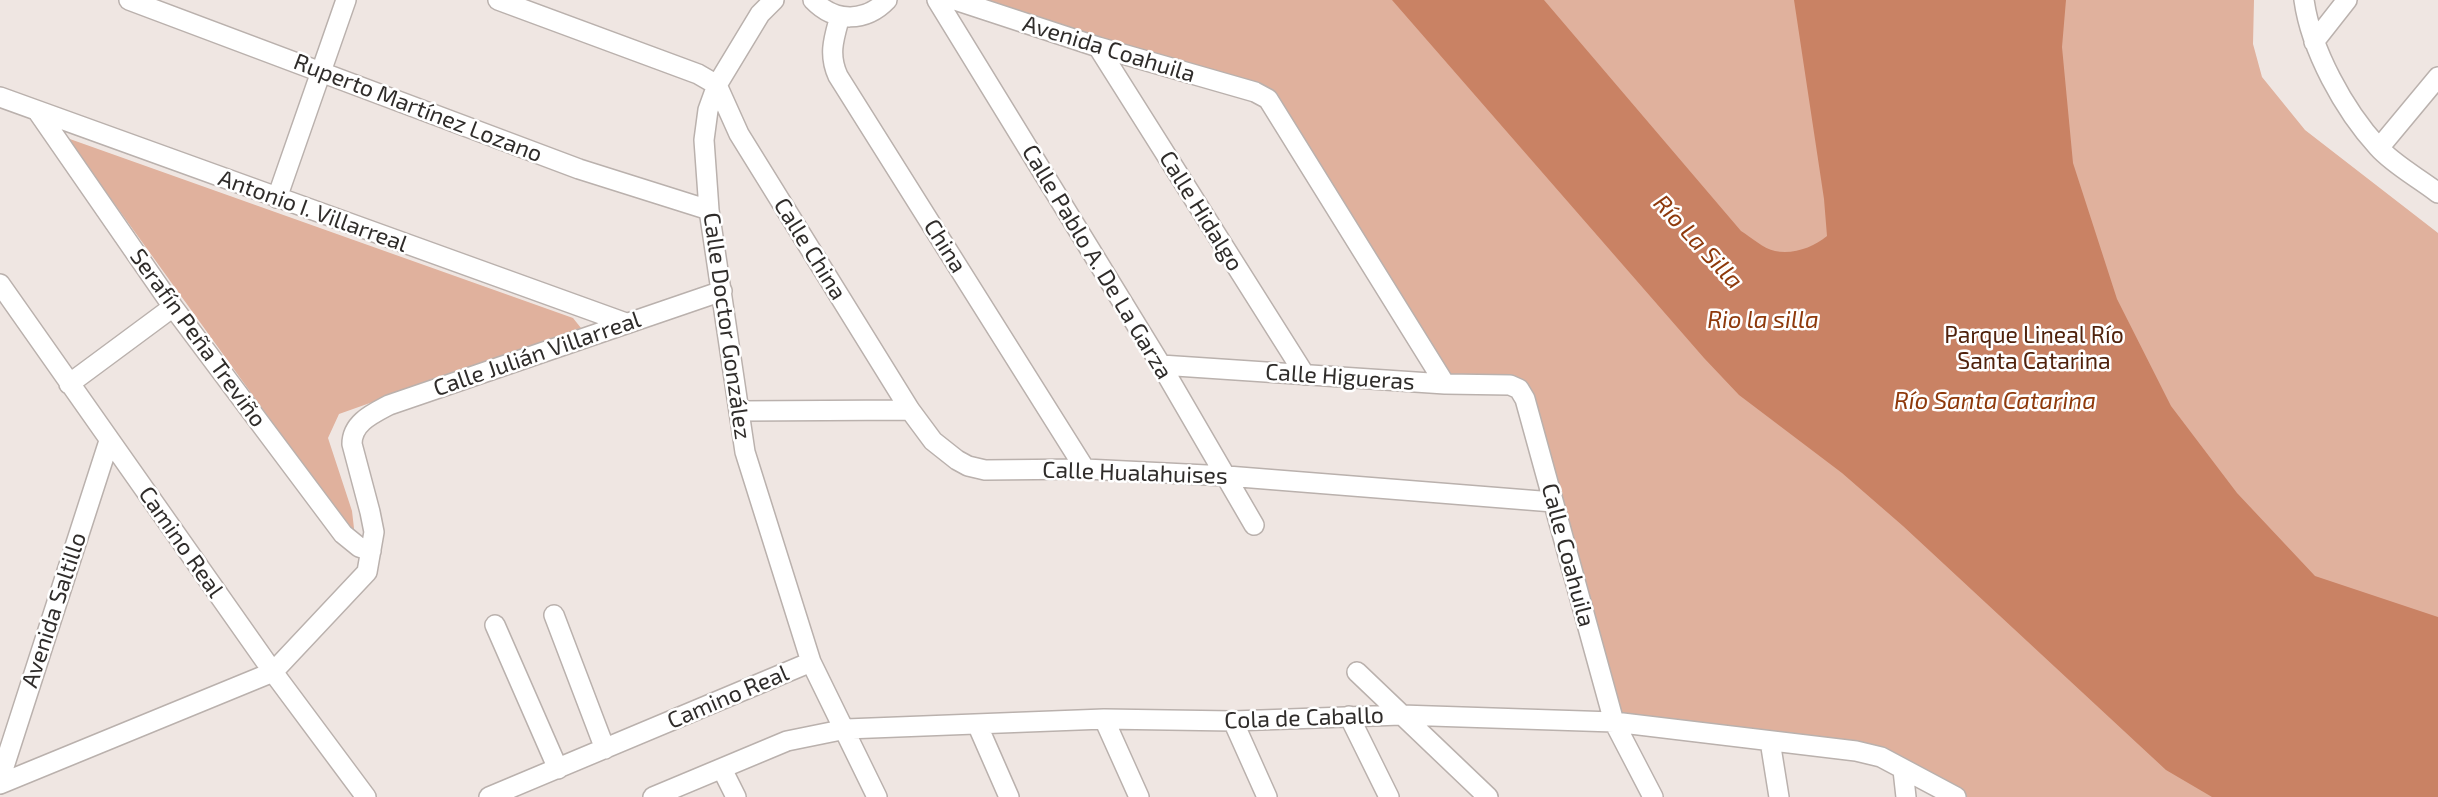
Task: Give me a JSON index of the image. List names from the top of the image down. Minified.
{"streets":{"street":["Avenida Coahuila","Ruperto Martínez Lozano","Antonio I. Villarreal","Calle Hidalgo","China","Calle China","Calle Pablo A. De La Garza","Calle Doctor González","Serafín Peña Treviño","Calle Julián Villarreal","Calle Higueras","Calle Hualahuises","Camino Real","Calle Coahuila","Avenida Saltillo","Cola de Caballo"]},"crossings":[["Avenida Coahuila","Calle Hidalgo"],["Avenida Coahuila","Calle Higueras"],["Ruperto Martínez Lozano","Calle Doctor González"],["Antonio I. Villarreal","Serafín Peña Treviño"],["Antonio I. Villarreal","Calle Julián Villarreal"],["Calle Hidalgo","Calle Higueras"],["China","Calle Hualahuises"],["Calle China","Calle Doctor González"],["Calle China","Calle Hualahuises"],["Calle Pablo A. De La Garza","Calle Higueras"],["Calle Pablo A. De La Garza","Calle Hualahuises"],["Calle Doctor González","Calle Julián Villarreal"],["Calle Doctor González","Camino Real"],["Calle Doctor González","Cola de Caballo"],["Serafín Peña Treviño","Calle Julián Villarreal"],["Calle Higueras","Calle Coahuila"],["Calle Hualahuises","Calle Coahuila"],["Camino Real","Avenida Saltillo"],["Calle Coahuila","Cola de Caballo"]],"water":["Río La Silla","Rio la silla","Río Santa Catarina"],"parks":["Parque Lineal Río Santa Catarina"]}
